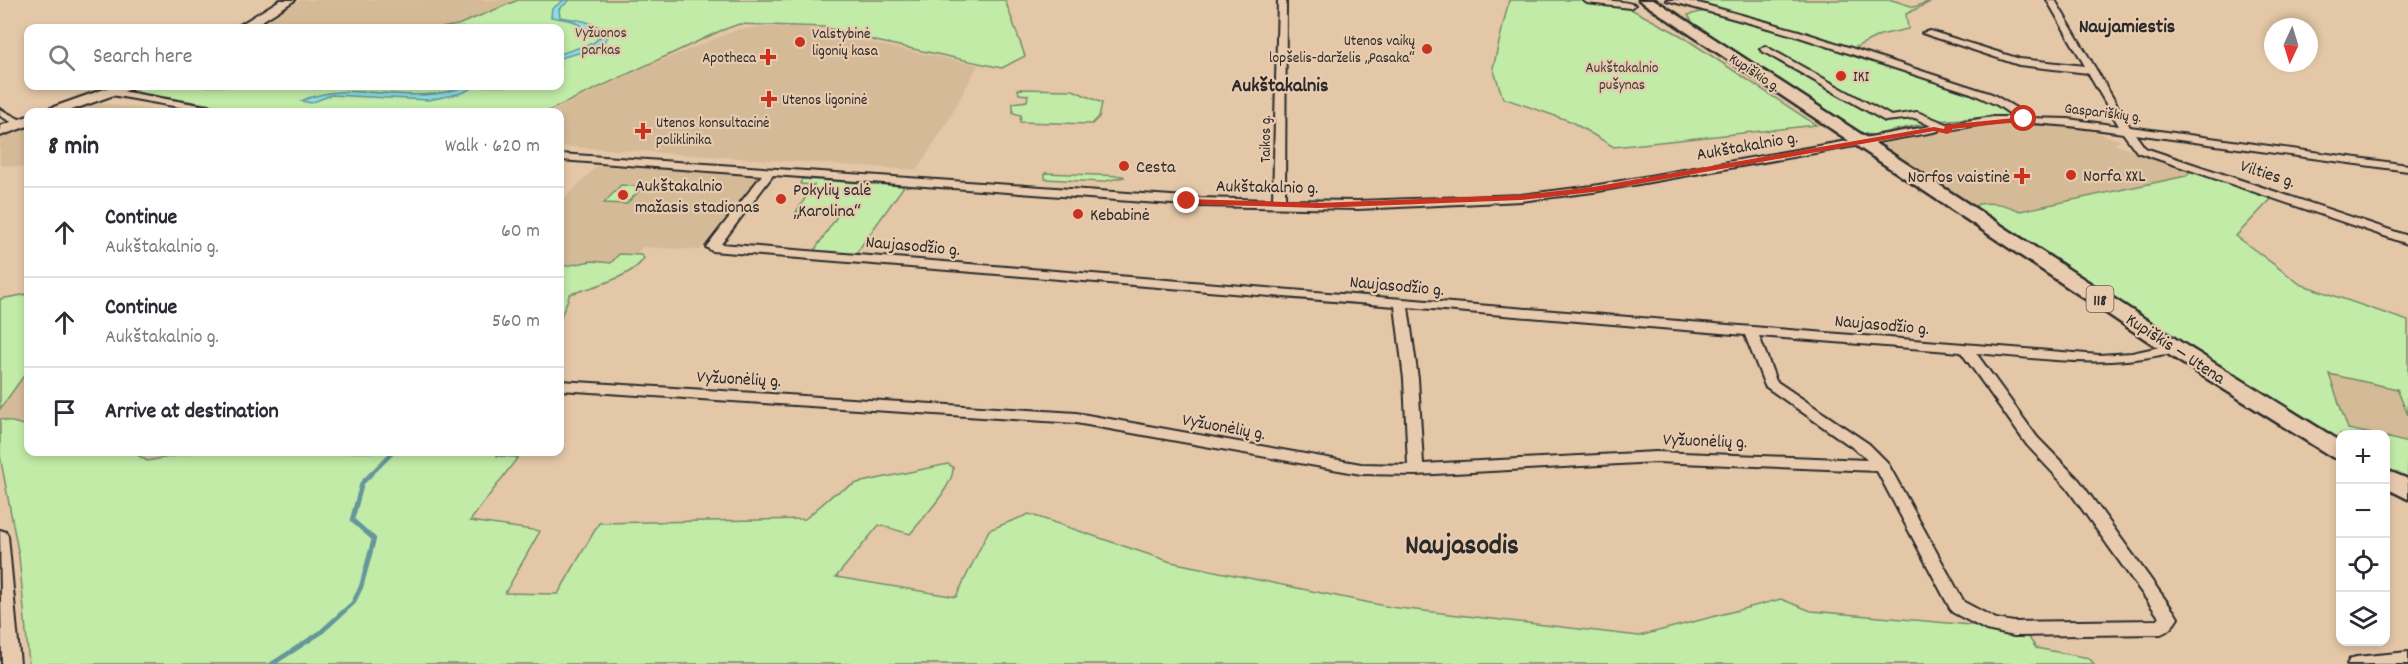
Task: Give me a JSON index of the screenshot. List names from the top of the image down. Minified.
{"streets":{"main road":["Kupiškio g.","118","Kupiškis — Utena"],"street":["Gaspariškių g.","Taikos g.","Aukštakalnio g.","Vilties g.","Naujasodžio g.","Vyžuonėlių g."]},"crossings":[["Kupiškio g.","Gaspariškių g."],["Kupiškio g.","Aukštakalnio g."],["Kupiškio g.","Kupiškis — Utena"],["Gaspariškių g.","Aukštakalnio g."],["Gaspariškių g.","Vilties g."],["Taikos g.","Aukštakalnio g."],["Aukštakalnio g.","Naujasodžio g."],["Aukštakalnio g.","Kupiškis — Utena"],["Naujasodžio g.","Kupiškis — Utena"]],"districts":["Naujamiestis","Aukštakalnis","Naujasodis"],"parks":["Vyžuonos parkas","Aukštakalnio pušynas"],"places":{"other":["Valstybinė ligonių kasa","Utenos vaikų lopšelis-darželis „Pasaka“","IKI","Cesta","Norfa XXL","Aukštakalnio mažasis stadionas","Pokylių salė „Karolina“","Kebabinė"],"health":["Apotheca","Utenos ligoninė","Utenos konsultacinė poliklinika","Norfos vaistinė"]},"north":"bottom","page":{"search":"Search here","heading":["8 min","Walk · 620 m"],"list":[["Continue","Aukštakalnio g.","60 m"],["Continue","Aukštakalnio g.","560 m"],"Arrive at destination"],"map_buttons":["+","−"]}}
